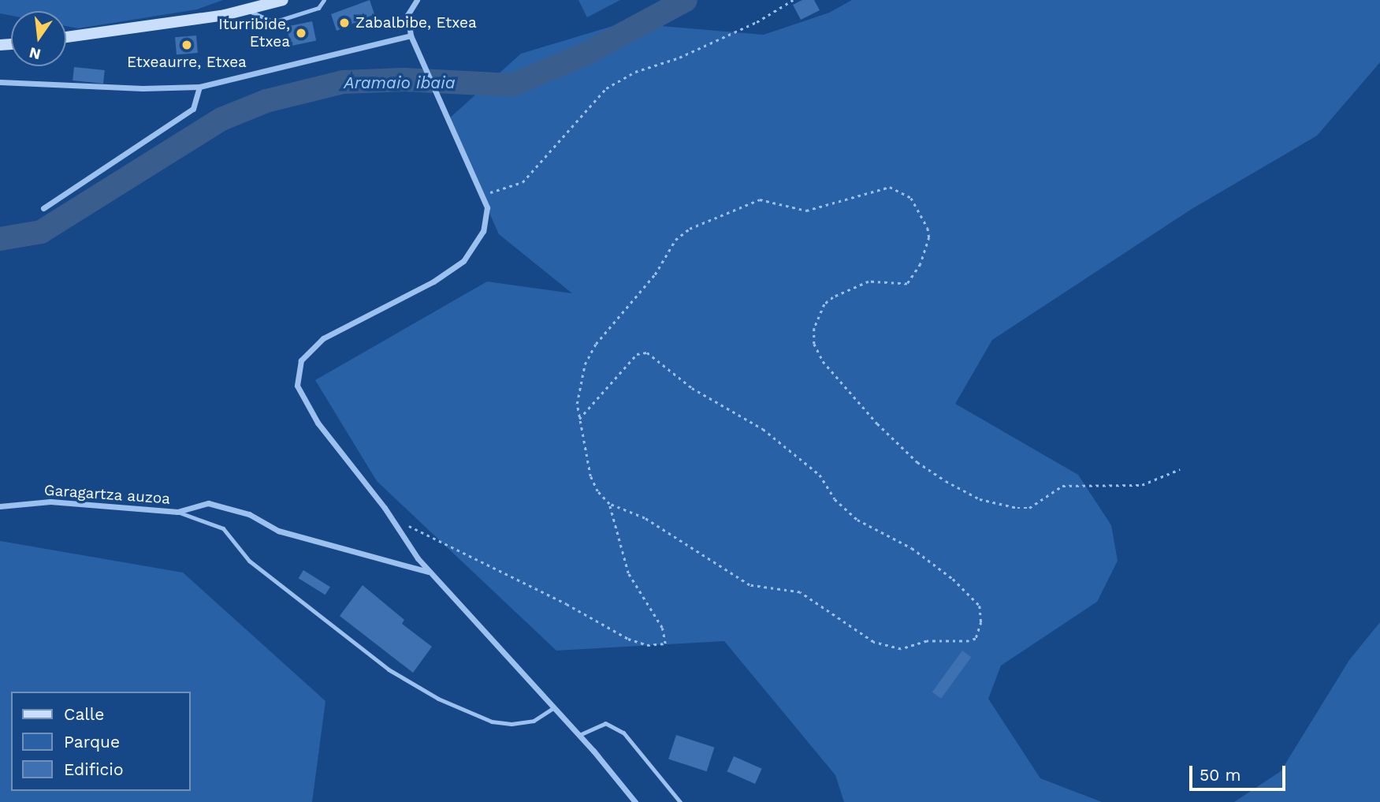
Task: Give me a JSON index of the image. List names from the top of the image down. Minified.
{"streets":{"street":["Garagartza auzoa"]},"water":["Aramaio ibaia"],"places":["Zabalbibe, Etxea","Iturribide, Etxea","Etxeaurre, Etxea"],"legend":["Calle","Parque","Edificio"],"scale_bar":"50 m","north":"bottom"}
